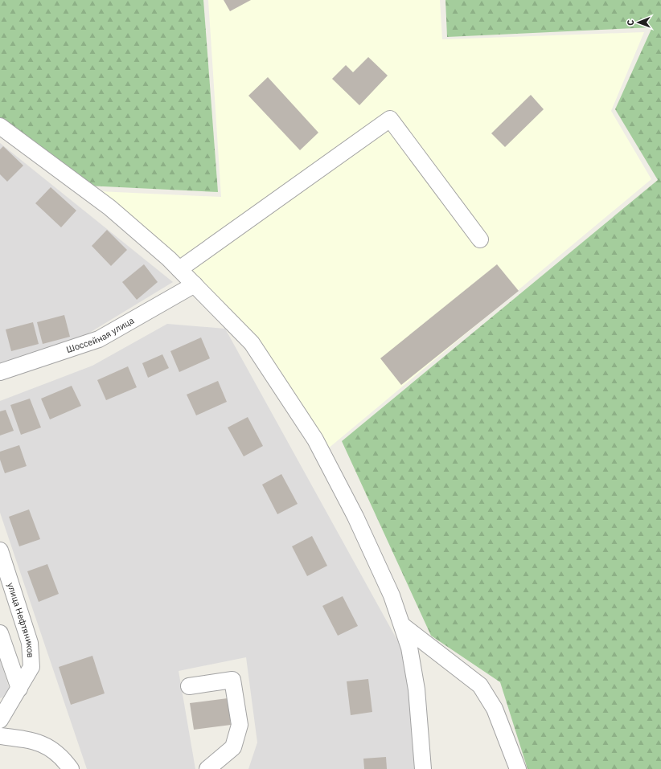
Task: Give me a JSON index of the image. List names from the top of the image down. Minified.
{"streets":{"street":["Шоссейная улица","улица Нефтяников"]},"north":"left"}
